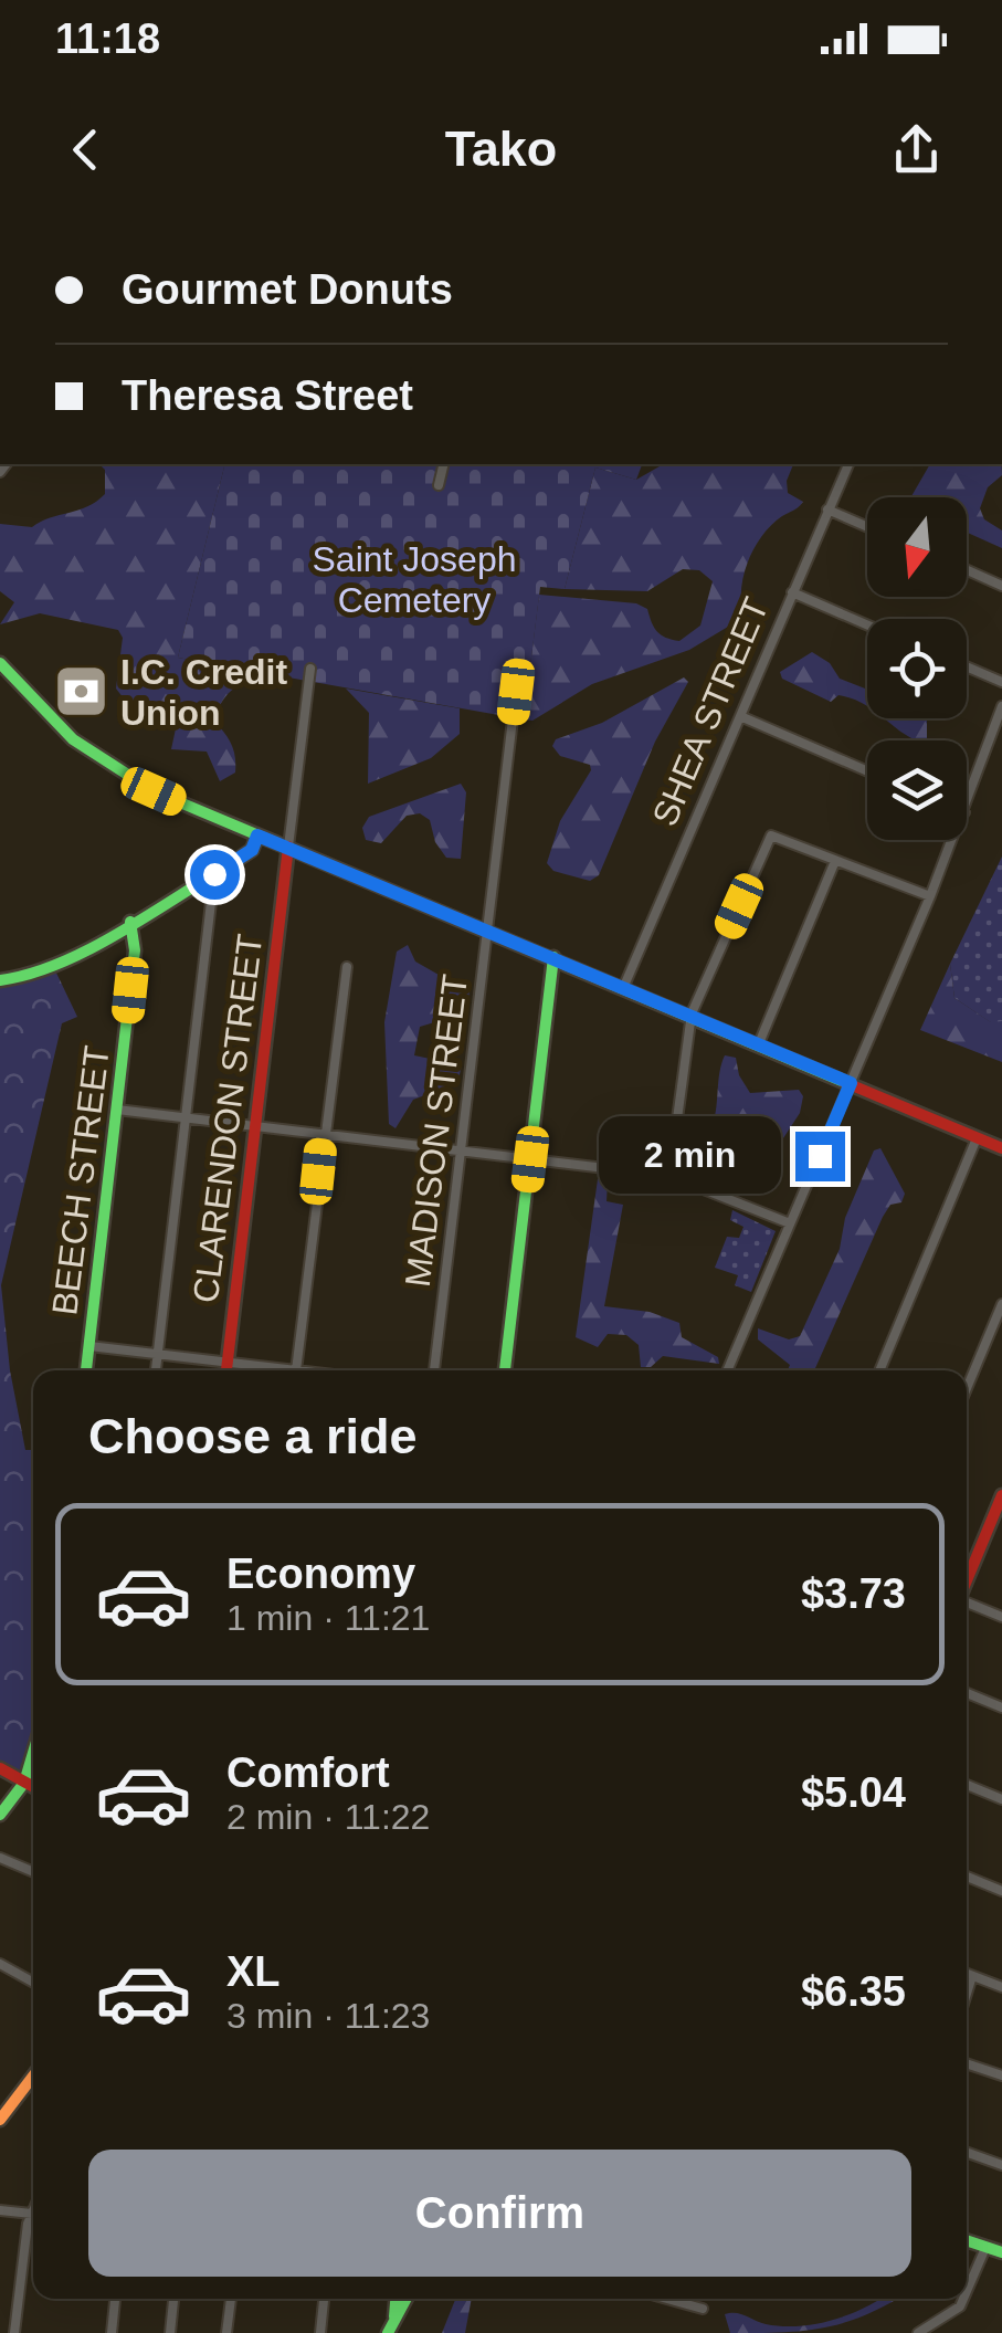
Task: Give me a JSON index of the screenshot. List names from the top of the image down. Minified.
{"streets":{"street":["SHEA STREET","CLARENDON STREET","MADISON STREET","BEECH STREET"]},"parks":["Saint Joseph Cemetery"],"places":{"bank":["I.C. Credit Union"]},"north":"bottom","page":{"status":"11:18","header":"Tako","banner":["Gourmet Donuts","Theresa Street"],"bubble":"2 min","heading":"Choose a ride","list":[{"name":"Economy","note":"1 min · 11:21","value":"$3.73"},{"name":"Comfort","note":"2 min · 11:22","value":"$5.04"},{"name":"XL","note":"3 min · 11:23","value":"$6.35"}],"buttons":"Confirm"}}
